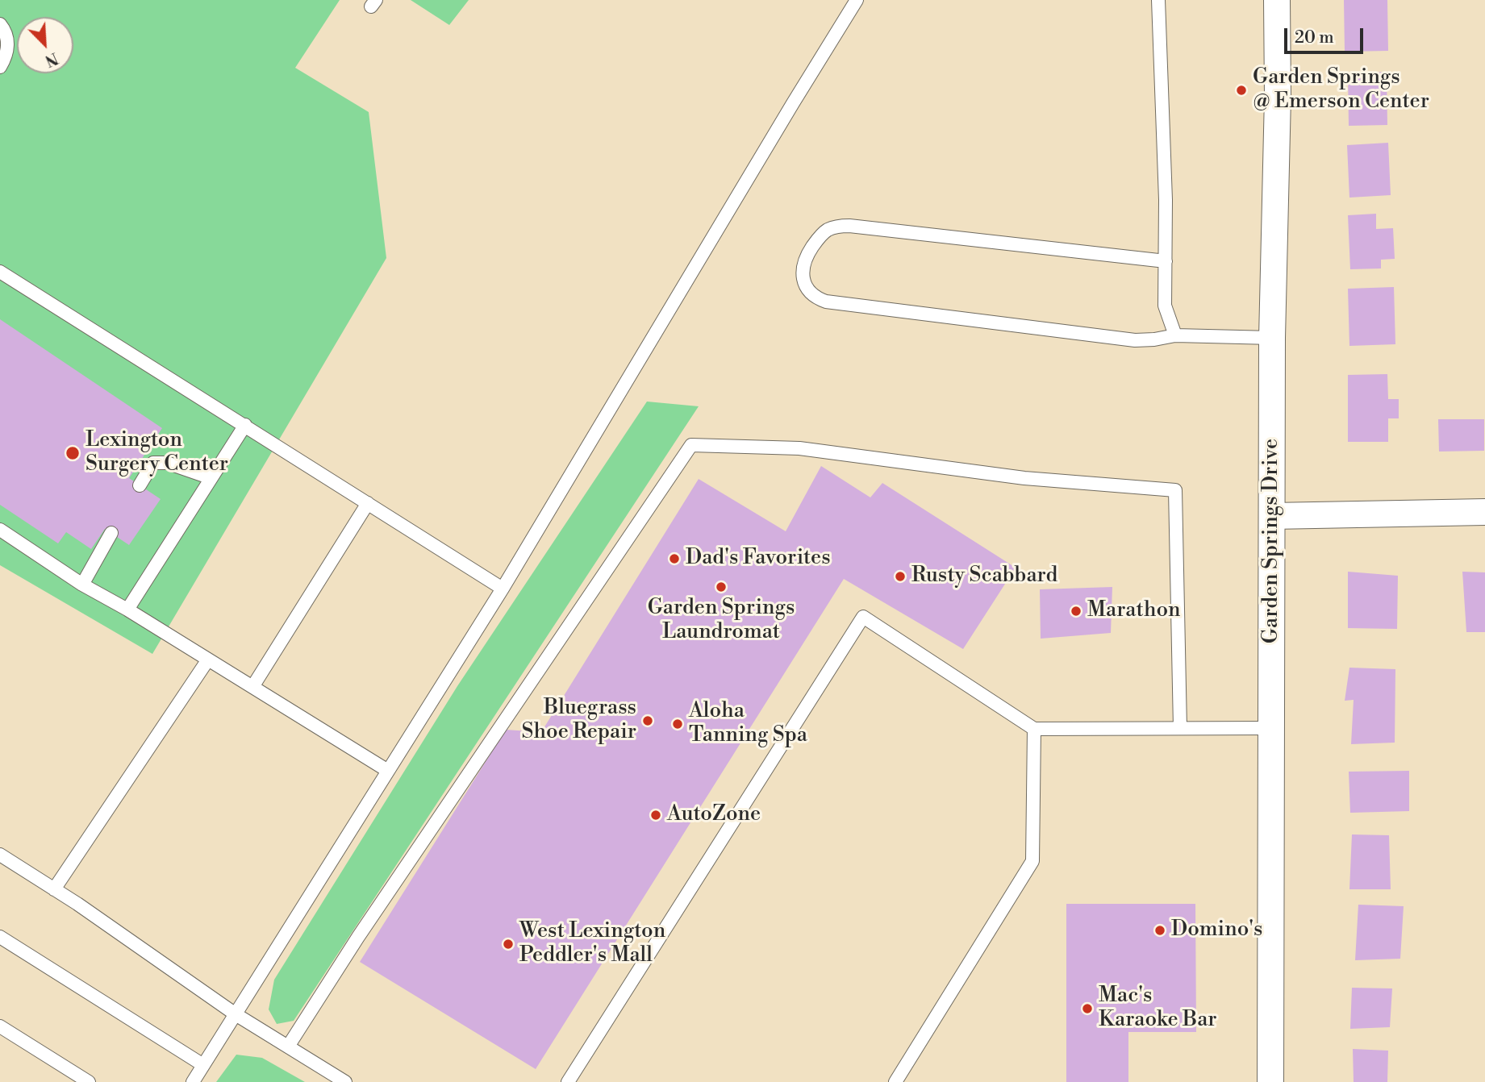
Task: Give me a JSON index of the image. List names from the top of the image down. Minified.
{"streets":{"street":["Garden Springs Drive"]},"places":["Garden Springs @ Emerson Center","Lexington Surgery Center","Dad's Favorites","Rusty Scabbard","Garden Springs Laundromat","Marathon","Bluegrass Shoe Repair","Aloha Tanning Spa","AutoZone","Domino's","West Lexington Peddler's Mall","Mac's Karaoke Bar"],"scale_bar":"20 m","north":"bottom right"}
